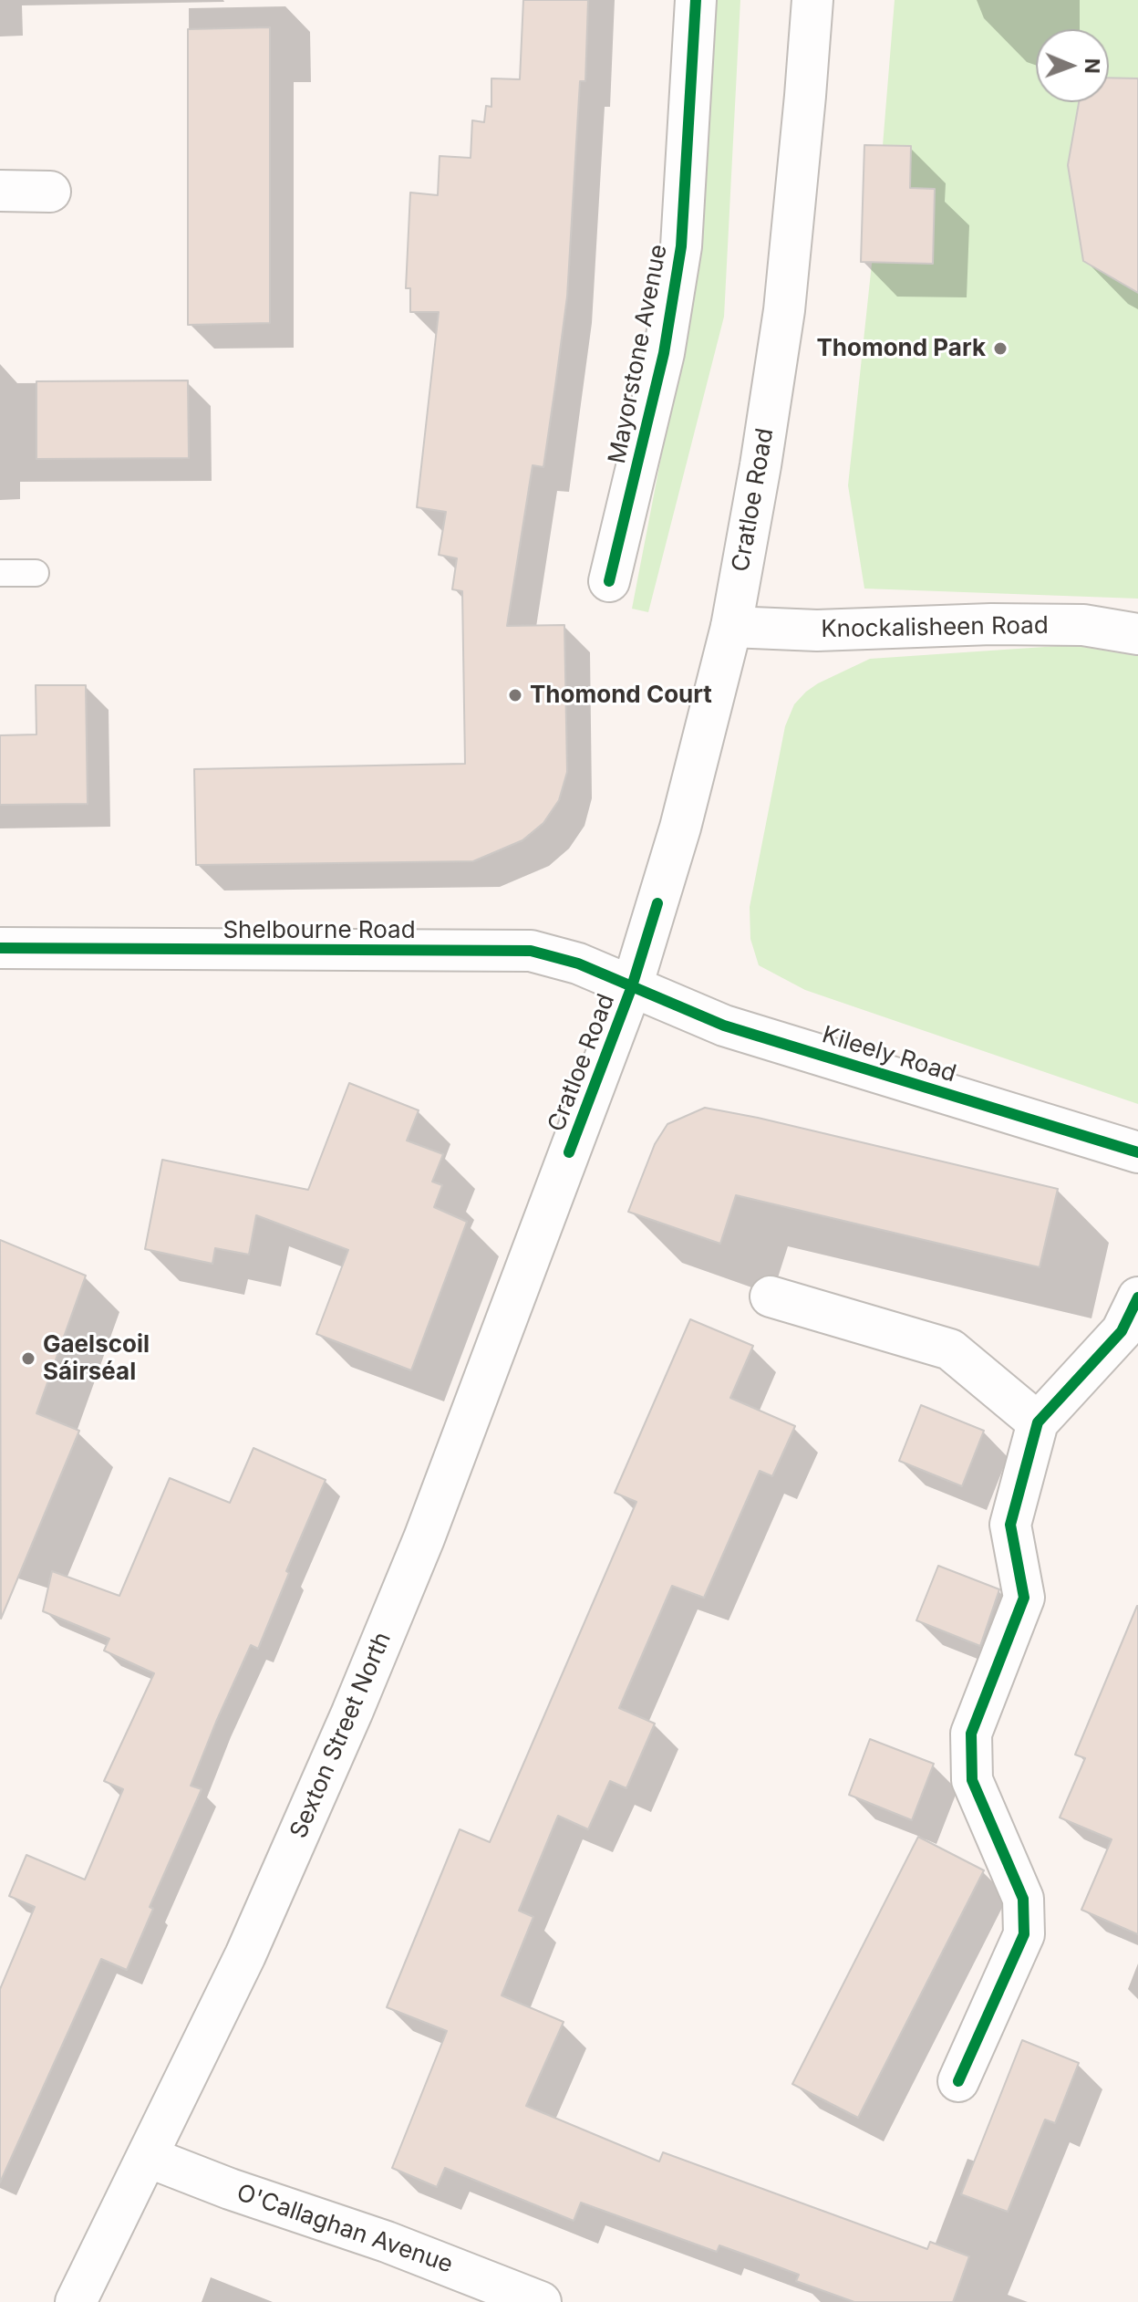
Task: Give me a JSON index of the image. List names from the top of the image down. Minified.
{"streets":{"main road":["Mayorstone Avenue","Cratloe Road","Knockalisheen Road","Shelbourne Road","Kileely Road","Sexton Street North","O'Callaghan Avenue"]},"crossings":[["Cratloe Road","Knockalisheen Road"],["Cratloe Road","Shelbourne Road"],["Cratloe Road","Kileely Road"],["Cratloe Road","Sexton Street North"],["Shelbourne Road","Kileely Road"],["Sexton Street North","O'Callaghan Avenue"]],"places":["Thomond Park","Thomond Court","Gaelscoil Sáirséal"],"north":"right"}
